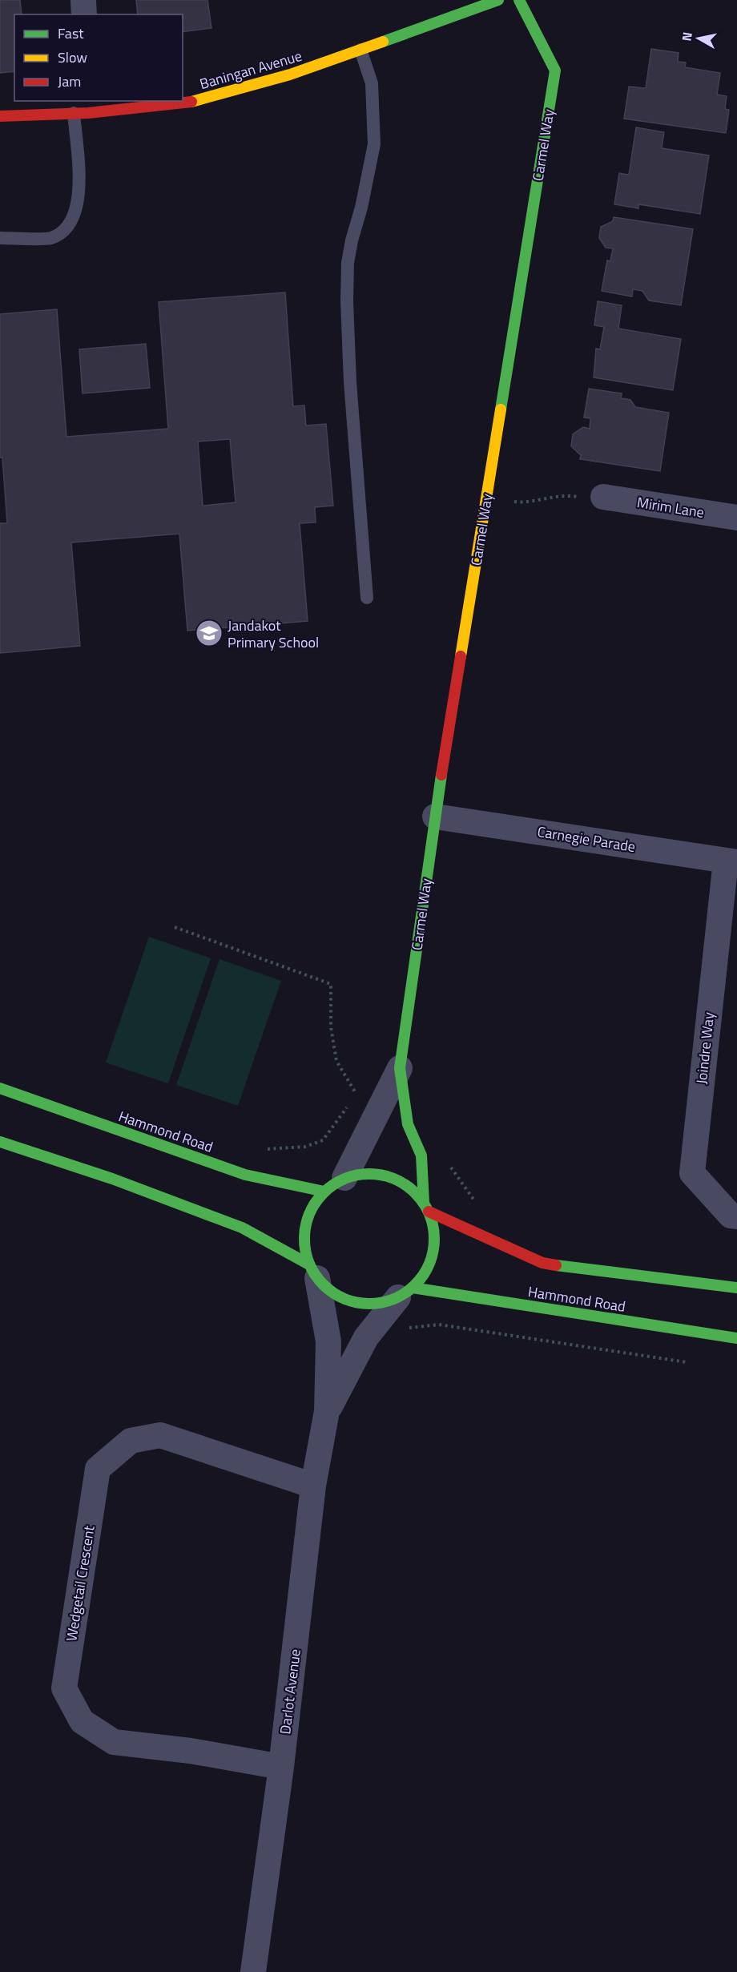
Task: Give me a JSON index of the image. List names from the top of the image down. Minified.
{"streets":{"street":["Baningan Avenue","Carmel Way","Mirim Lane","Carnegie Parade","Joindre Way","Hammond Road","Wedgetail Crescent","Darlot Avenue"]},"crossings":[["Carmel Way","Carnegie Parade"],["Carmel Way","Hammond Road"],["Carmel Way","Darlot Avenue"],["Carnegie Parade","Joindre Way"],["Hammond Road","Darlot Avenue"],["Wedgetail Crescent","Darlot Avenue"]],"places":{"school or university":["Jandakot Primary School"]},"legend":["Fast","Slow","Jam"],"north":"left"}
